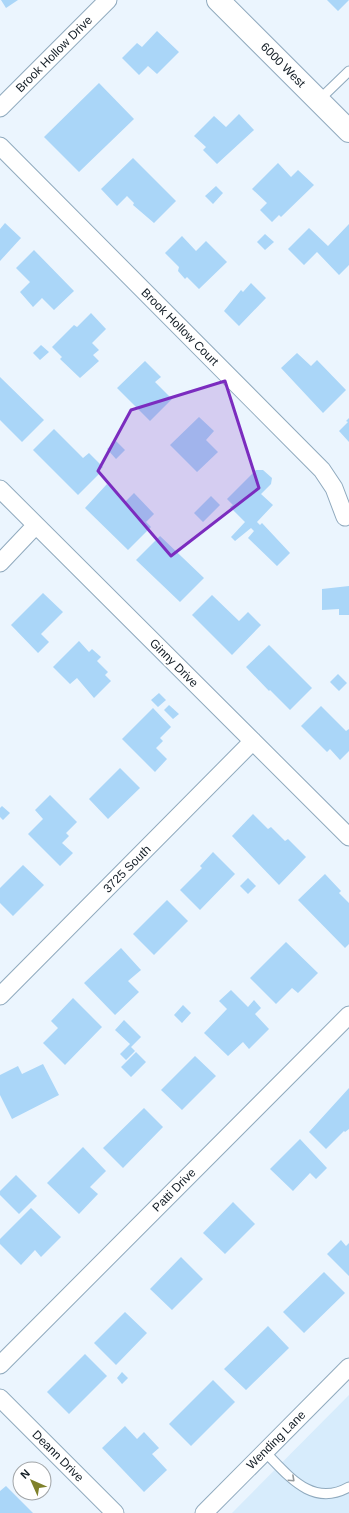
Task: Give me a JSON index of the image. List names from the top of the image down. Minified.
{"streets":{"street":["Brook Hollow Drive","6000 West","Brook Hollow Court","Ginny Drive","3725 South","Patti Drive","Wending Lane","Deann Drive"]},"crossings":[["Ginny Drive","3725 South"]],"north":"top left"}
